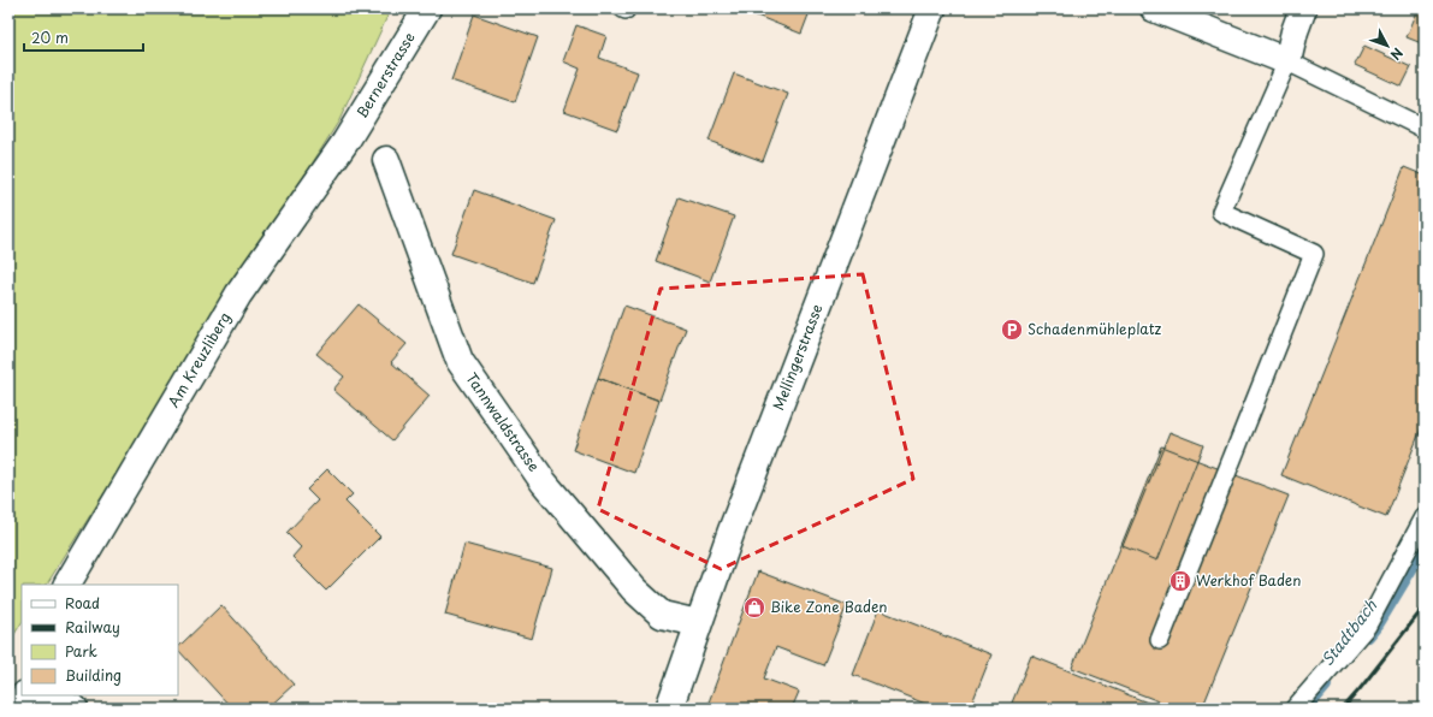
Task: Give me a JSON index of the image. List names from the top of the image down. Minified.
{"streets":{"street":["Bernerstrasse","Mellingerstrasse","Am Kreuzliberg","Tannwaldstrasse"]},"crossings":[["Bernerstrasse","Am Kreuzliberg"],["Mellingerstrasse","Tannwaldstrasse"]],"water":["Stadtbach"],"places":{"parking":["Schadenmühleplatz"],"building":["Werkhof Baden"],"shop":["Bike Zone Baden"]},"legend":["Road","Railway","Park","Building"],"scale_bar":"20 m","north":"bottom right"}
